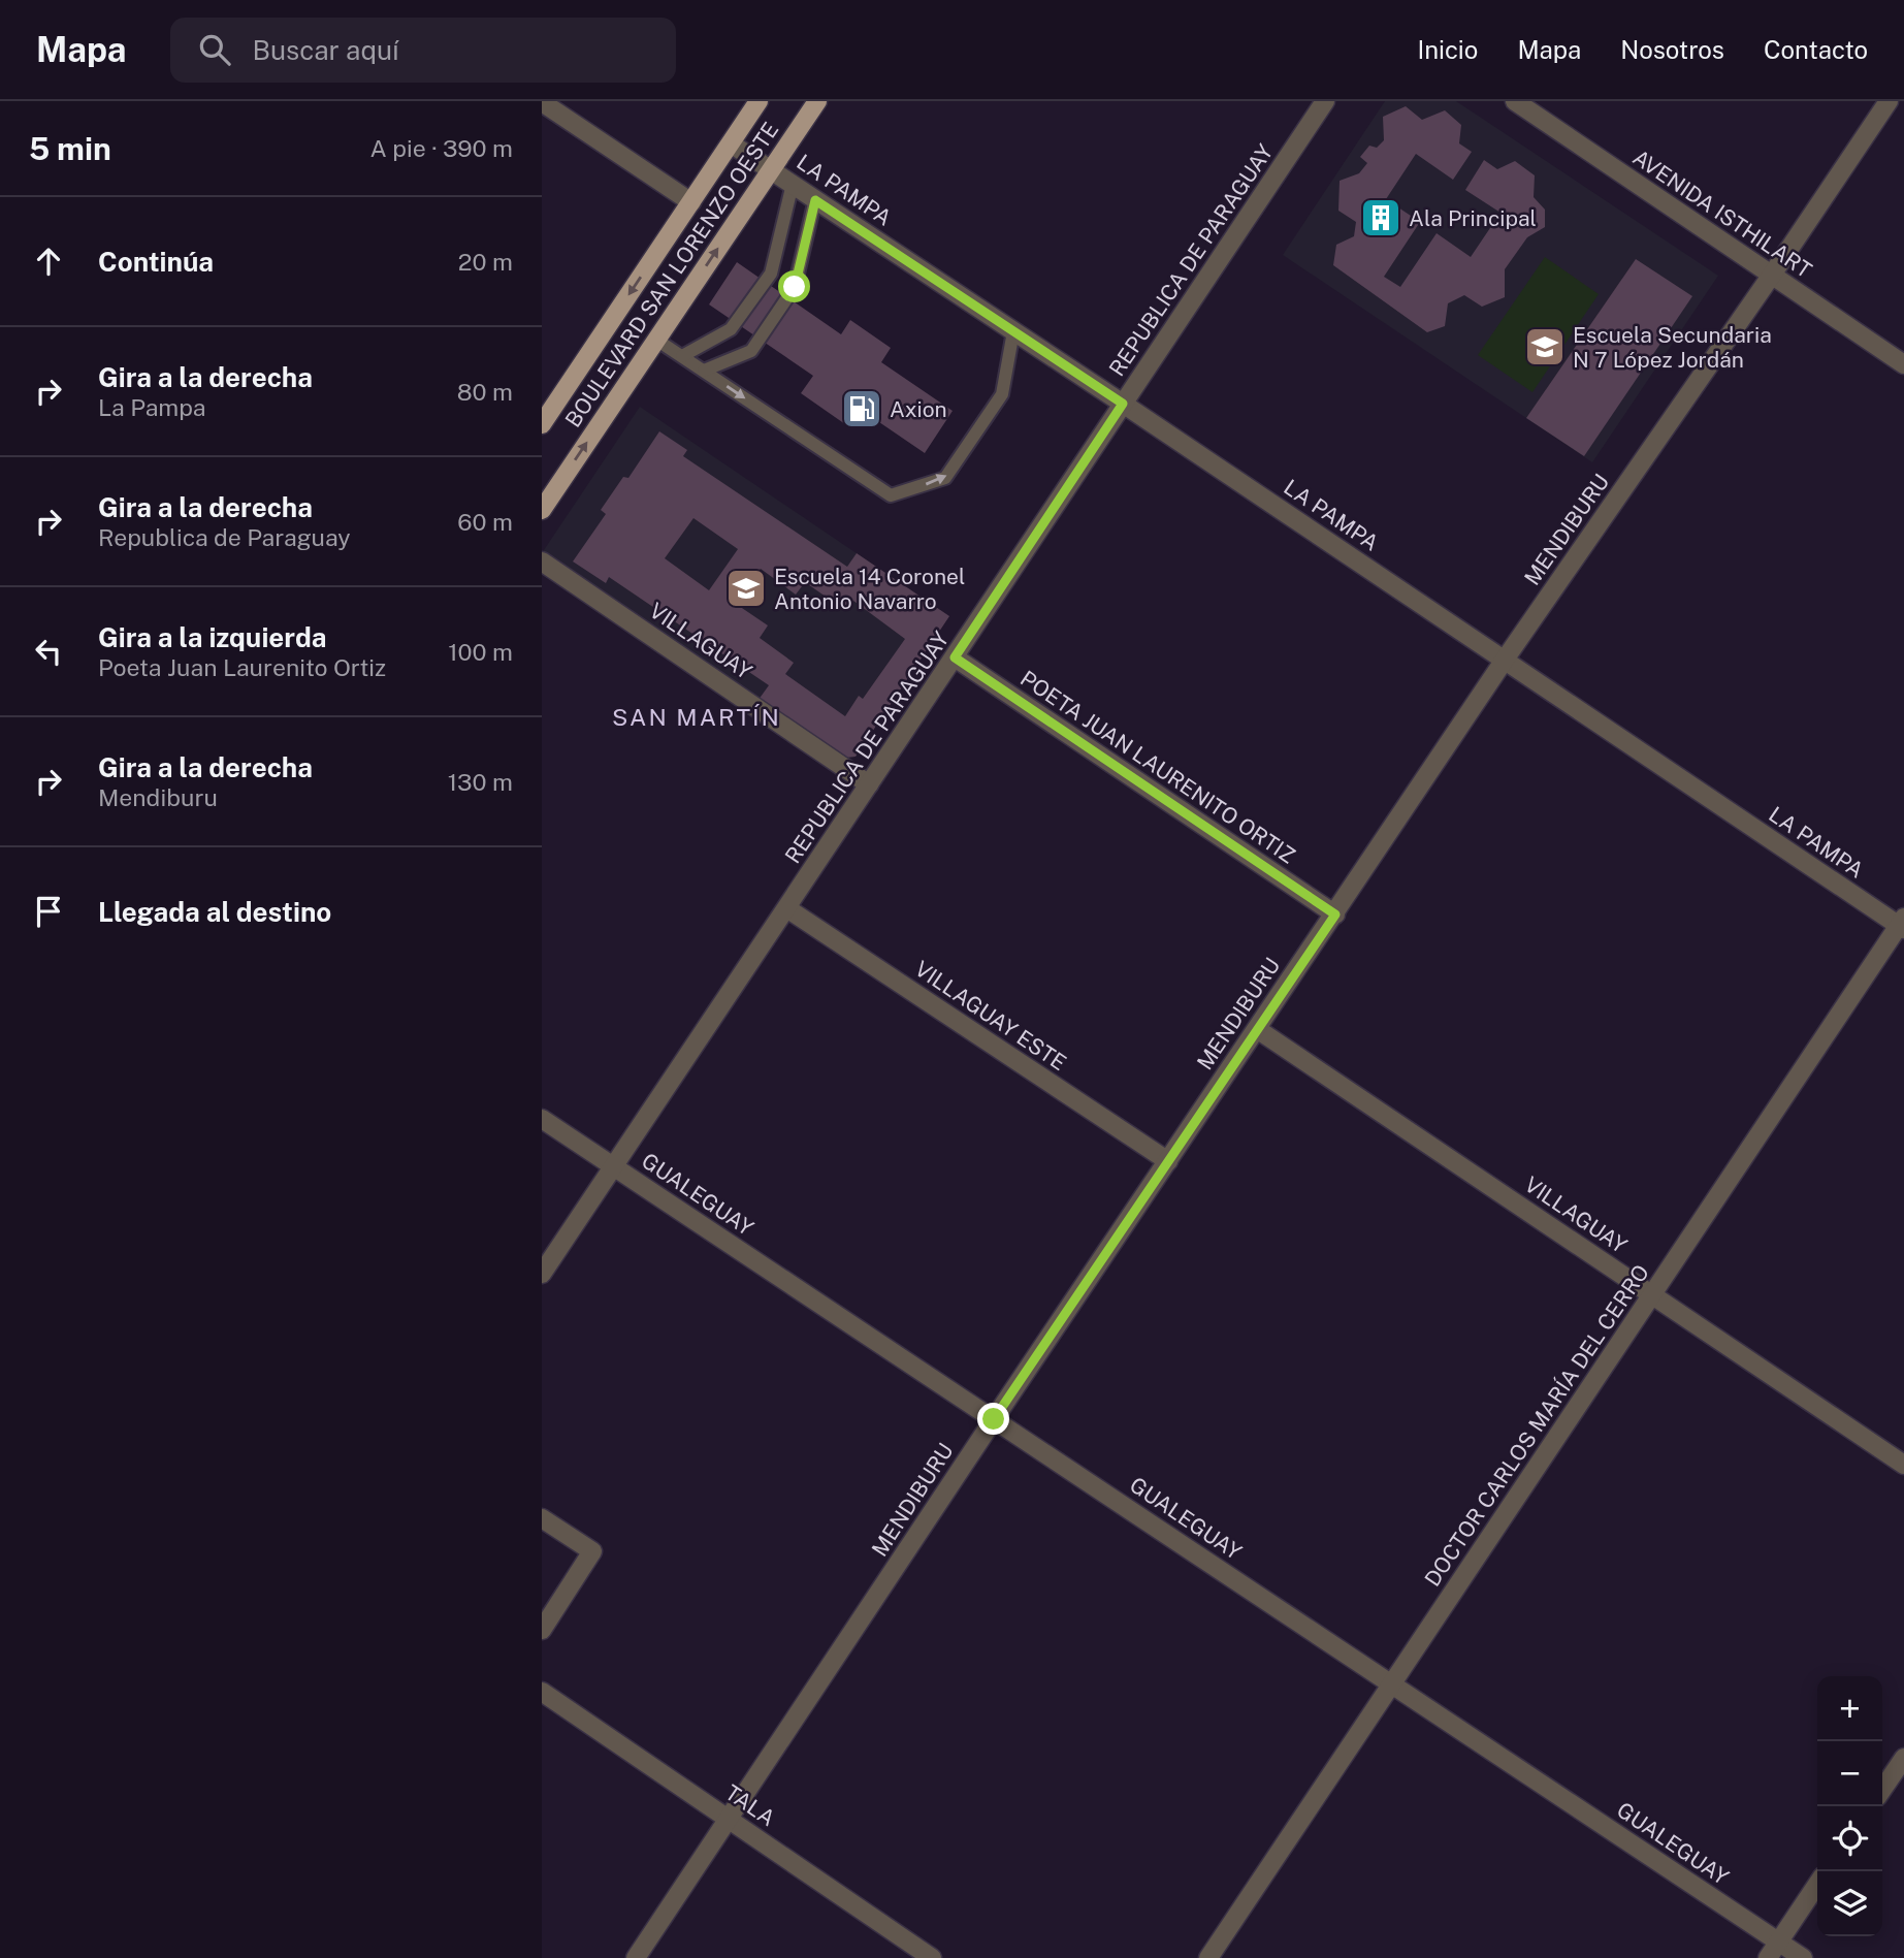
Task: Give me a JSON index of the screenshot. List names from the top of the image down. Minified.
{"streets":{"main road":["BOULEVARD SAN LORENZO OESTE"],"street":["LA PAMPA","AVENIDA ISTHILART","REPUBLICA DE PARAGUAY","MENDIBURU","VILLAGUAY","POETA JUAN LAURENITO ORTIZ","VILLAGUAY ESTE","GUALEGUAY","DOCTOR CARLOS MARÍA DEL CERRO","TALA"]},"crossings":[["LA PAMPA","REPUBLICA DE PARAGUAY"],["LA PAMPA","BOULEVARD SAN LORENZO OESTE"],["LA PAMPA","MENDIBURU"],["LA PAMPA","DOCTOR CARLOS MARÍA DEL CERRO"],["AVENIDA ISTHILART","MENDIBURU"],["REPUBLICA DE PARAGUAY","VILLAGUAY"],["REPUBLICA DE PARAGUAY","POETA JUAN LAURENITO ORTIZ"],["REPUBLICA DE PARAGUAY","VILLAGUAY ESTE"],["REPUBLICA DE PARAGUAY","GUALEGUAY"],["MENDIBURU","VILLAGUAY"],["MENDIBURU","POETA JUAN LAURENITO ORTIZ"],["MENDIBURU","VILLAGUAY ESTE"],["MENDIBURU","GUALEGUAY"],["MENDIBURU","TALA"],["VILLAGUAY","DOCTOR CARLOS MARÍA DEL CERRO"],["GUALEGUAY","DOCTOR CARLOS MARÍA DEL CERRO"]],"districts":["SAN MARTÍN"],"places":{"building":["Ala Principal"],"school or university":["Escuela Secundaria N 7 López Jordán","Escuela 14 Coronel Antonio Navarro"],"fuel station":["Axion"]},"page":{"header":"Mapa","search":"Buscar aquí","nav":["Inicio","Mapa","Nosotros","Contacto"],"heading":["5 min","A pie · 390 m"],"list":[["Continúa","20 m"],["Gira a la derecha","La Pampa","80 m"],["Gira a la derecha","Republica de Paraguay","60 m"],["Gira a la izquierda","Poeta Juan Laurenito Ortiz","100 m"],["Gira a la derecha","Mendiburu","130 m"],"Llegada al destino"],"map_buttons":["+","−"]}}
